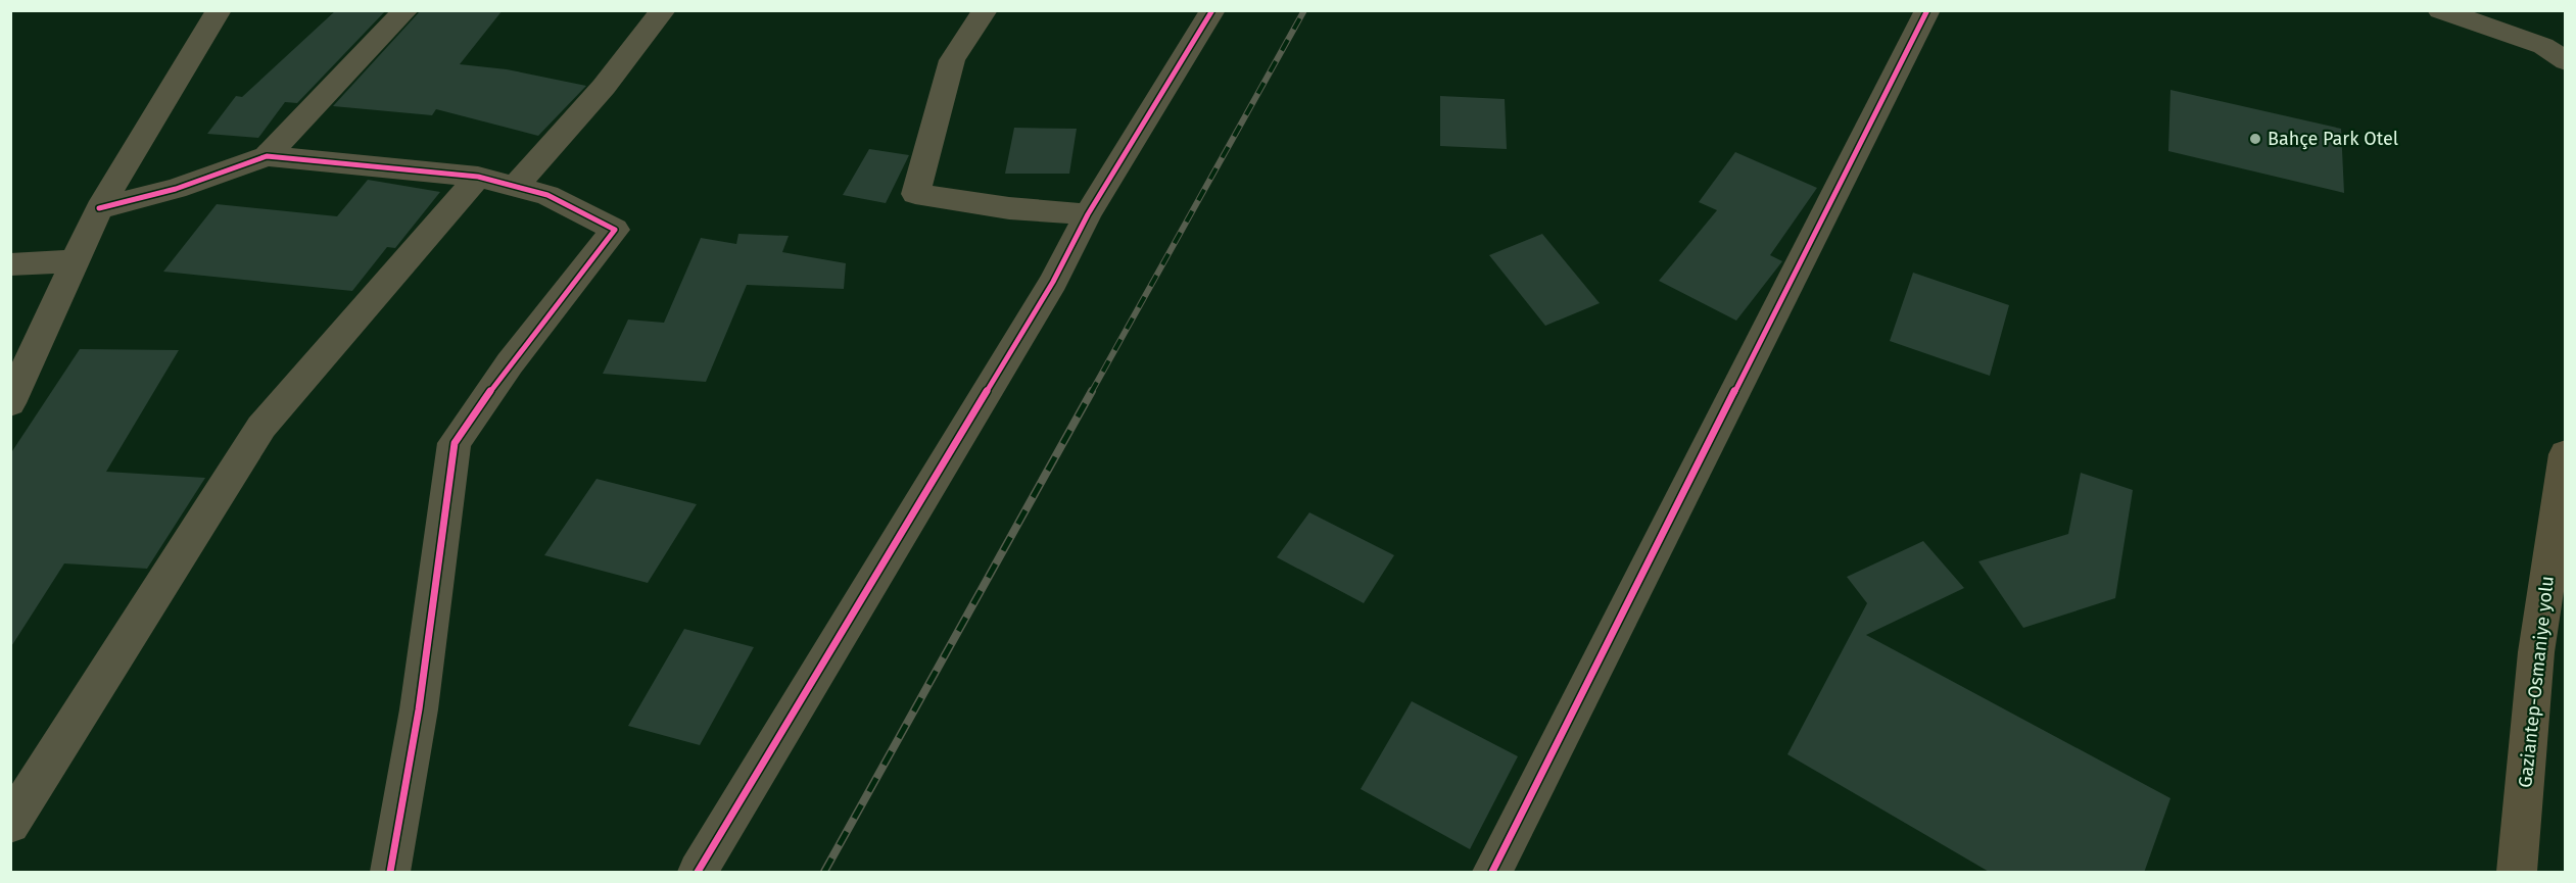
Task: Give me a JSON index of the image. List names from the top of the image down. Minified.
{"streets":{"highway":["Gaziantep-Osmaniye yolu"]},"places":["Bahçe Park Otel"]}
